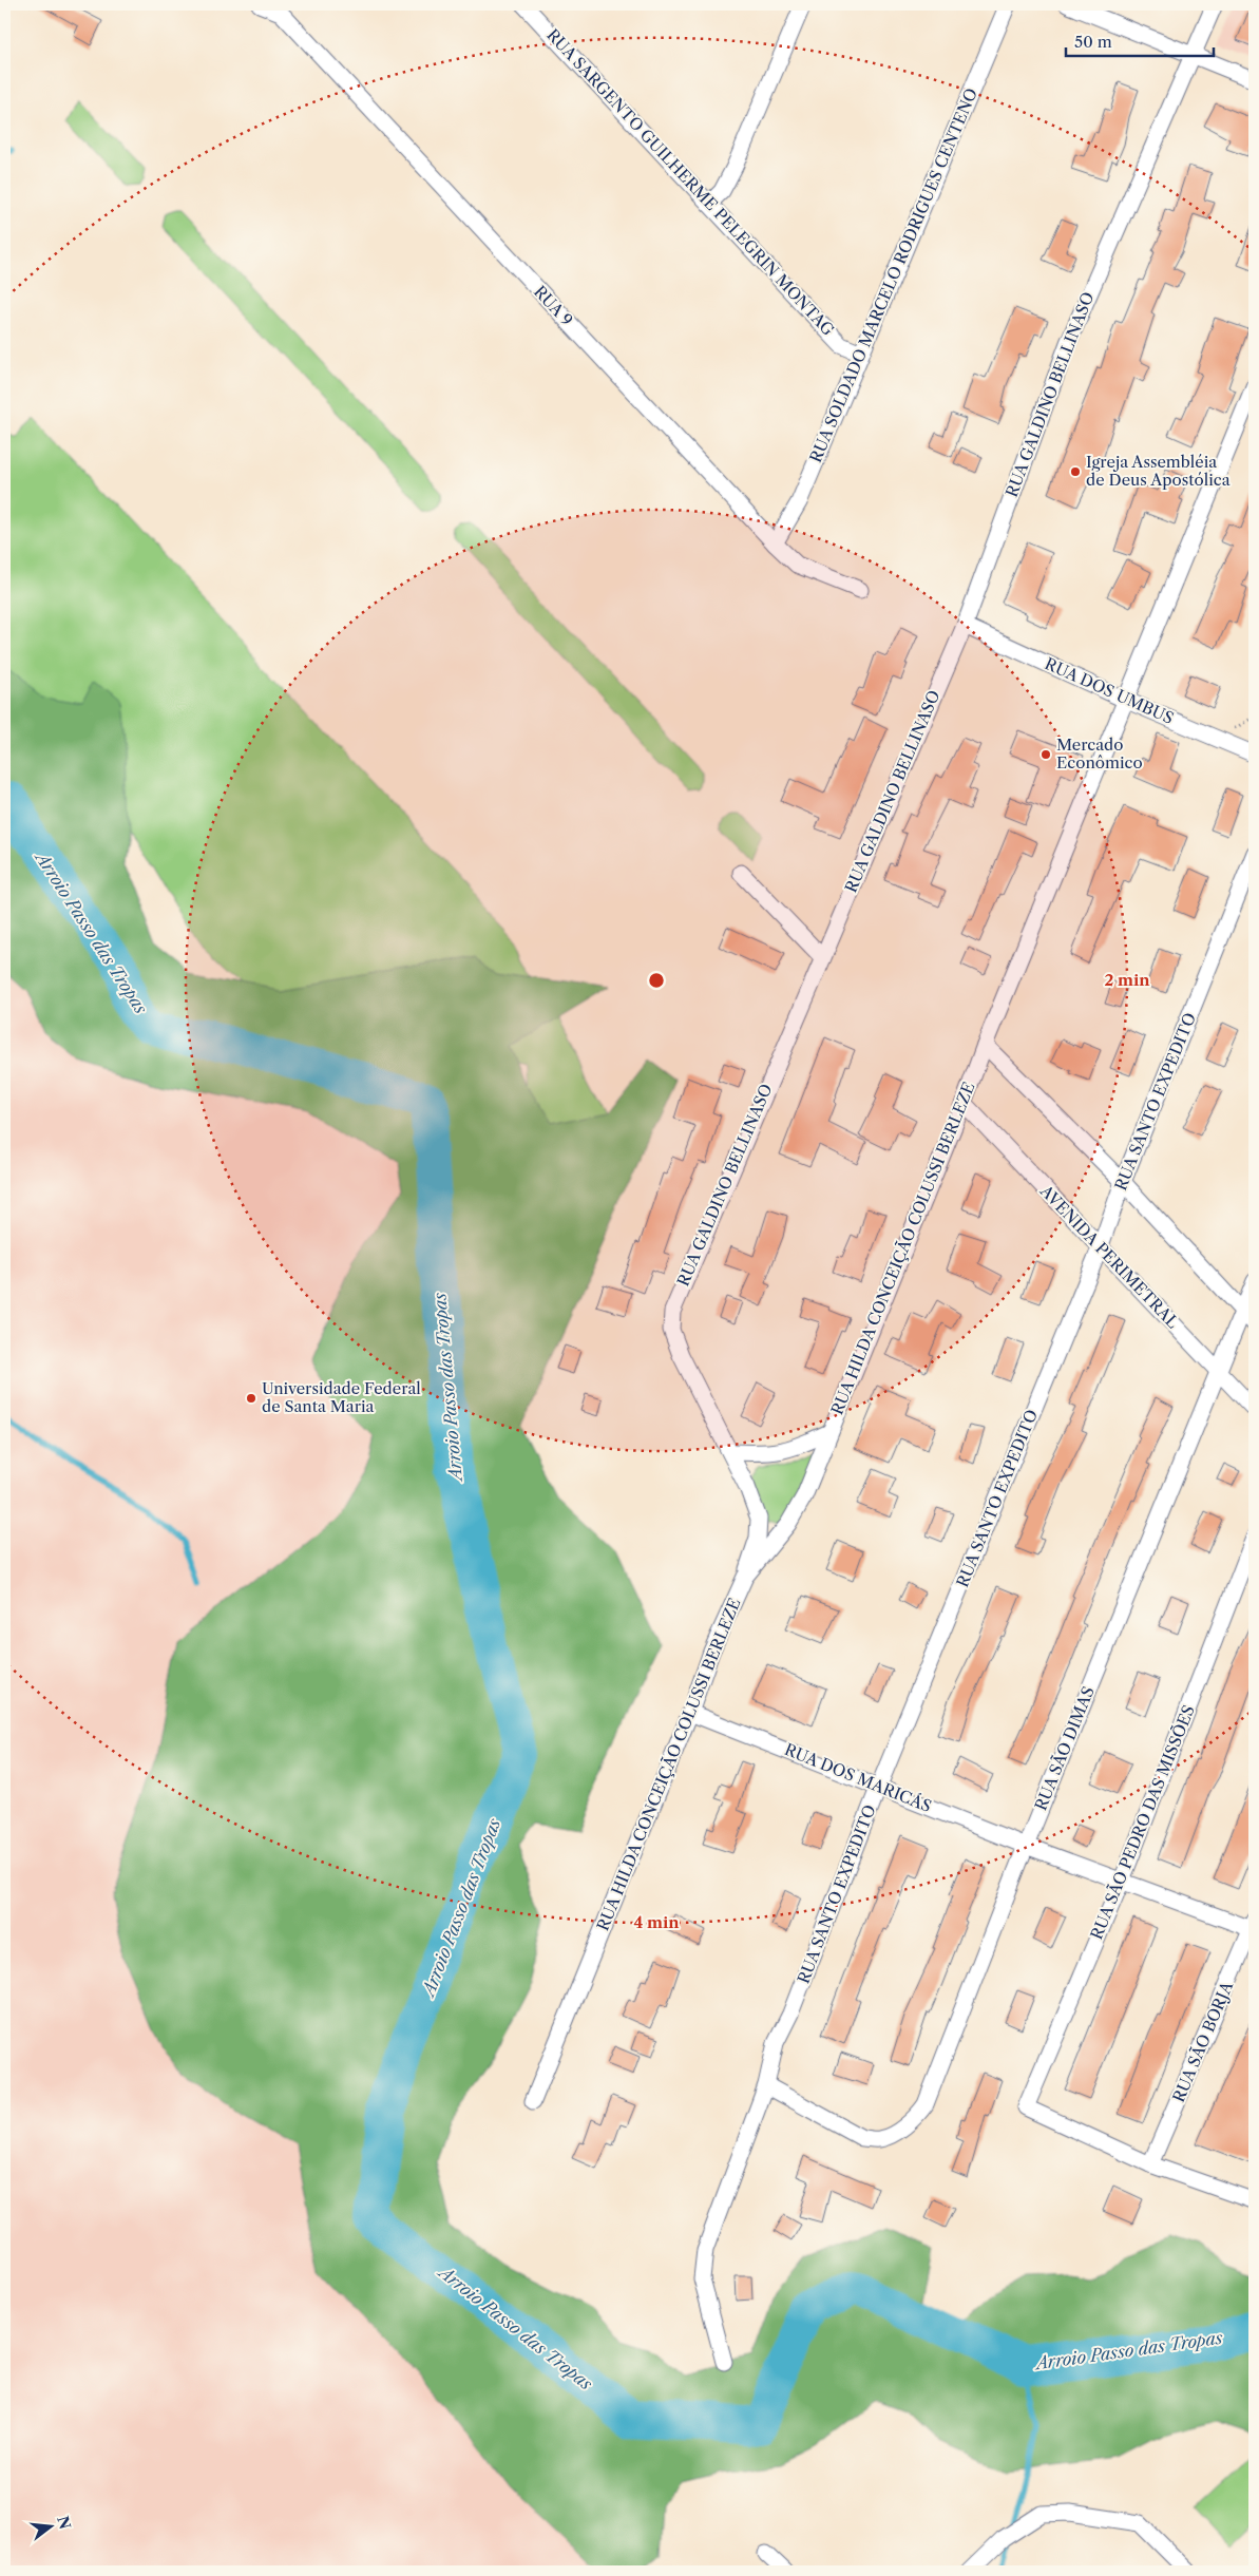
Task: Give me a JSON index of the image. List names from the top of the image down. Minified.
{"streets":{"street":["RUA SARGENTO GUILHERME PELEGRIN MONTAG","RUA SOLDADO MARCELO RODRIGUES CENTENO","RUA 9","RUA GALDINO BELLINASO","RUA DOS UMBUS","RUA SANTO EXPEDITO","RUA HILDA CONCEIÇÃO COLUSSI BERLEZE","AVENIDA PERIMETRAL","RUA SÃO DIMAS","RUA DOS MARICÁS","RUA SÃO PEDRO DAS MISSÕES","RUA SÃO BORJA"]},"crossings":[["RUA SARGENTO GUILHERME PELEGRIN MONTAG","RUA SOLDADO MARCELO RODRIGUES CENTENO"],["RUA SOLDADO MARCELO RODRIGUES CENTENO","RUA 9"],["RUA GALDINO BELLINASO","RUA DOS UMBUS"],["RUA GALDINO BELLINASO","RUA HILDA CONCEIÇÃO COLUSSI BERLEZE"],["RUA DOS UMBUS","RUA HILDA CONCEIÇÃO COLUSSI BERLEZE"],["RUA SANTO EXPEDITO","AVENIDA PERIMETRAL"],["RUA SANTO EXPEDITO","RUA SÃO DIMAS"],["RUA SANTO EXPEDITO","RUA DOS MARICÁS"],["RUA HILDA CONCEIÇÃO COLUSSI BERLEZE","AVENIDA PERIMETRAL"],["RUA HILDA CONCEIÇÃO COLUSSI BERLEZE","RUA DOS MARICÁS"],["AVENIDA PERIMETRAL","RUA SÃO DIMAS"],["RUA SÃO DIMAS","RUA DOS MARICÁS"],["RUA DOS MARICÁS","RUA SÃO PEDRO DAS MISSÕES"],["RUA DOS MARICÁS","RUA SÃO BORJA"],["RUA SÃO PEDRO DAS MISSÕES","RUA SÃO BORJA"]],"water":["Arroio Passo das Tropas"],"places":["Igreja Assembléia de Deus Apostólica","Mercado Econômico","Universidade Federal de Santa Maria"],"scale_bar":"50 m","north":"right","rings":["2 min","4 min"]}
